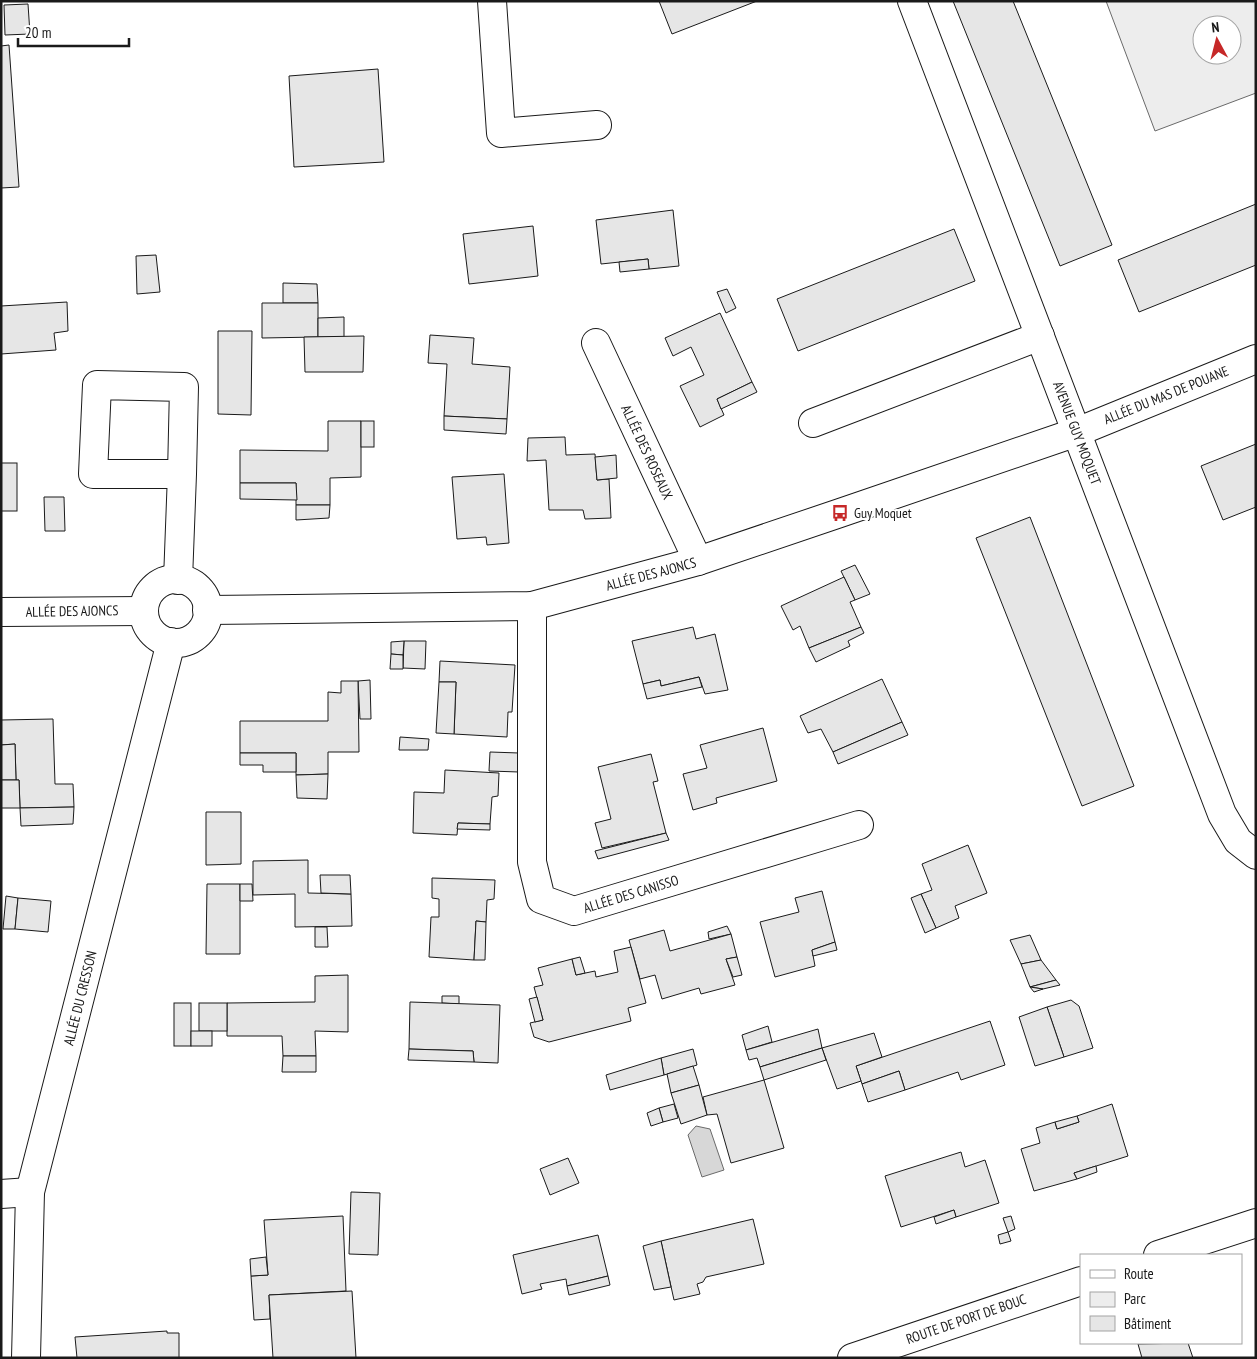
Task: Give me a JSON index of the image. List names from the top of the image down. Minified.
{"streets":{"street":["ALLÉE DU MAS DE POUANE","AVENUE GUY MOQUET","ALLÉE DES ROSEAUX","ALLÉE DES AJONCS","ALLÉE DES CANISSO","ALLÉE DU CRESSON","ROUTE DE PORT DE BOUC"]},"crossings":[["ALLÉE DU MAS DE POUANE","AVENUE GUY MOQUET"],["ALLÉE DU MAS DE POUANE","ALLÉE DES AJONCS"],["AVENUE GUY MOQUET","ALLÉE DES AJONCS"],["ALLÉE DES ROSEAUX","ALLÉE DES AJONCS"],["ALLÉE DES AJONCS","ALLÉE DES CANISSO"],["ALLÉE DES AJONCS","ALLÉE DU CRESSON"]],"places":{"bus stop":["Guy Moquet"]},"legend":["Route","Parc","Bâtiment"],"scale_bar":"20 m","north":"top"}
